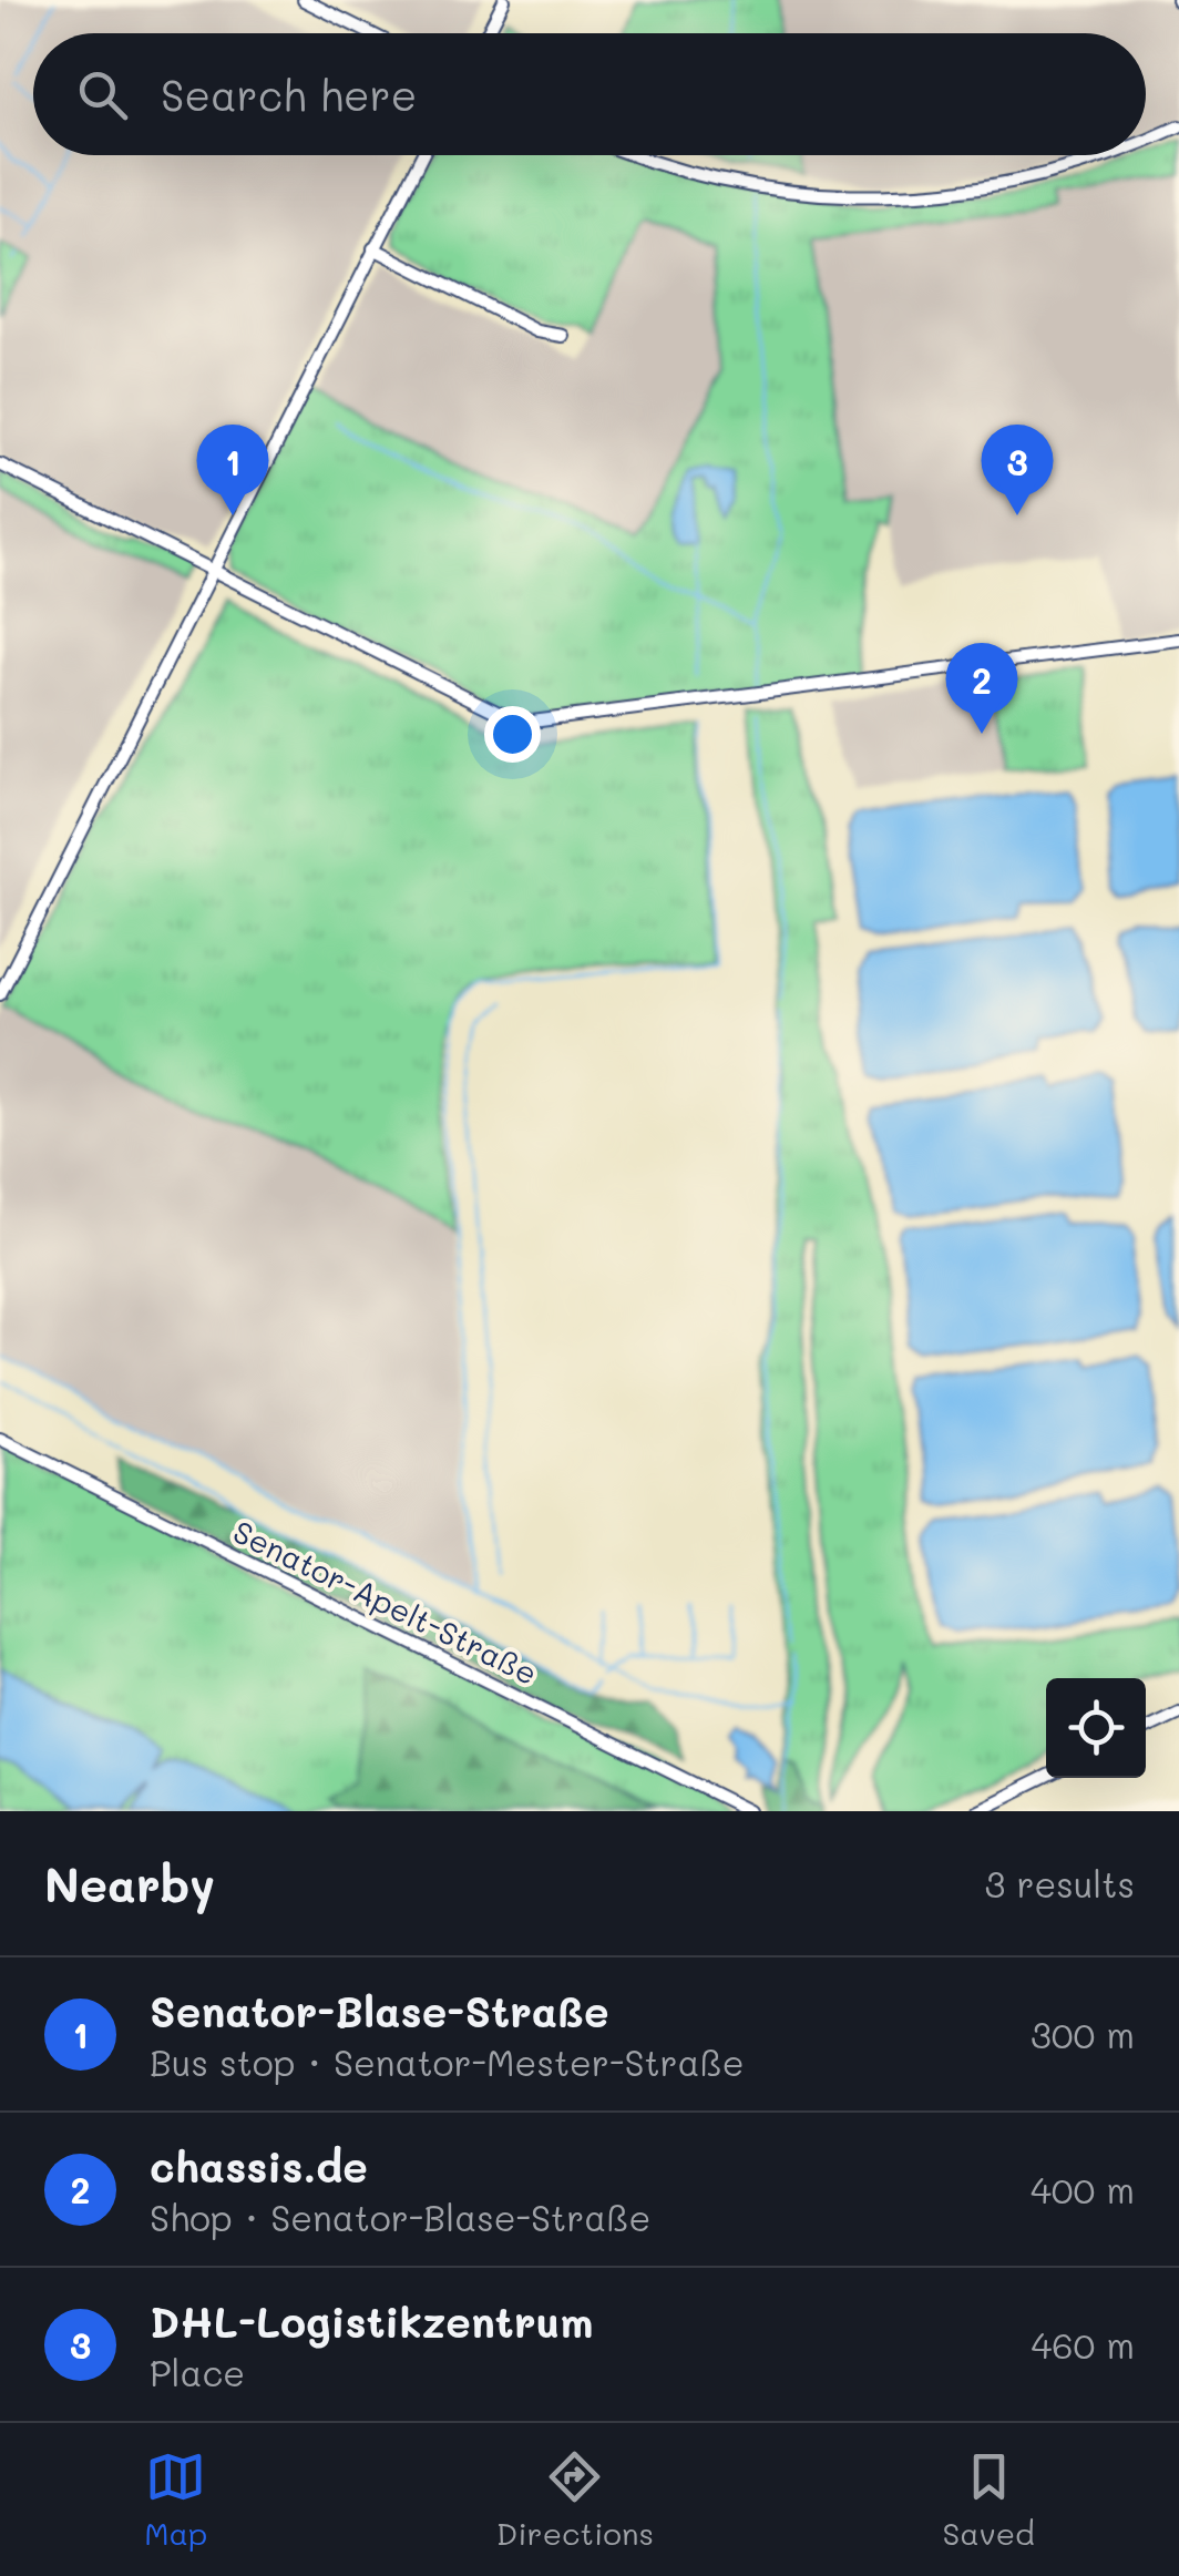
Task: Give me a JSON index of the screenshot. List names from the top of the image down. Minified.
{"streets":{"street":["Senator-Apelt-Straße"]},"page":{"search":"Search here","pins":["1","3","2"],"heading":["Nearby","3 results"],"list":[{"mark":"1","name":"Senator-Blase-Straße","note":"Bus stop · Senator-Mester-Straße","value":"300 m"},{"mark":"2","name":"chassis.de","note":"Shop · Senator-Blase-Straße","value":"400 m"},{"mark":"3","name":"DHL-Logistikzentrum","note":"Place","value":"460 m"}],"nav":["Map","Directions","Saved"]}}
